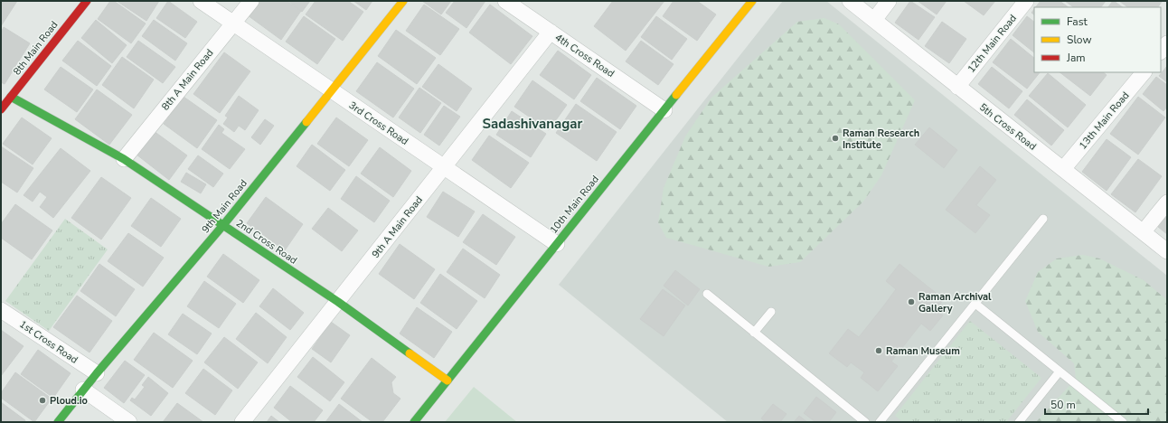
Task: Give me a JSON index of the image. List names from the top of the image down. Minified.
{"streets":{"street":["12th Main Road","8th Main Road","4th Cross Road","8th A Main Road","13th Main Road","3rd Cross Road","5th Cross Road","10th Main Road","9th Main Road","9th A Main Road","2nd Cross Road","1st Cross Road"]},"crossings":[["12th Main Road","5th Cross Road"],["8th Main Road","2nd Cross Road"],["4th Cross Road","10th Main Road"],["4th Cross Road","9th A Main Road"],["8th A Main Road","3rd Cross Road"],["8th A Main Road","2nd Cross Road"],["13th Main Road","5th Cross Road"],["3rd Cross Road","10th Main Road"],["3rd Cross Road","9th Main Road"],["3rd Cross Road","9th A Main Road"],["10th Main Road","2nd Cross Road"],["9th Main Road","2nd Cross Road"],["9th Main Road","1st Cross Road"],["9th A Main Road","2nd Cross Road"]],"districts":["Sadashivanagar"],"places":["Raman Research Institute","Raman Archival Gallery","Raman Museum","Ploud.io"],"legend":["Fast","Slow","Jam"],"scale_bar":"50 m"}
